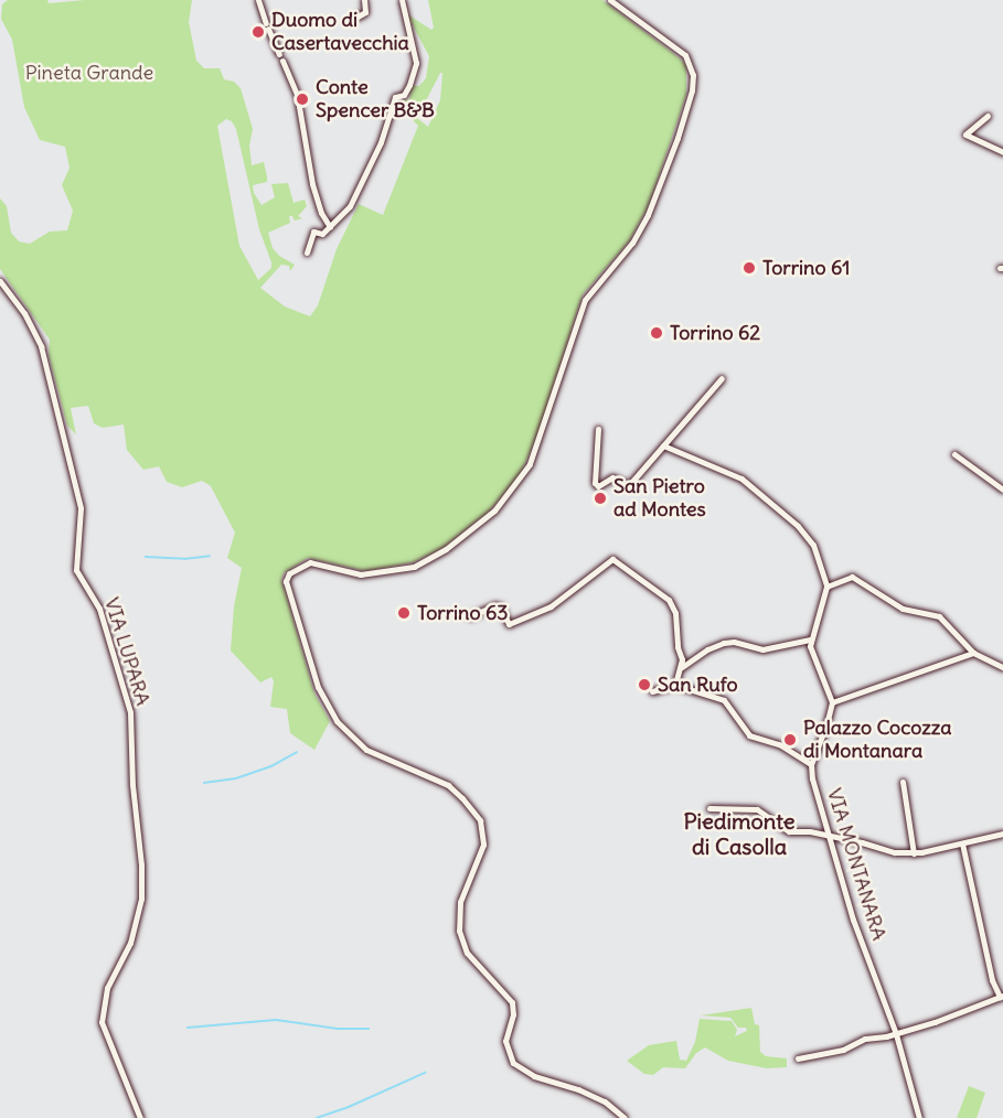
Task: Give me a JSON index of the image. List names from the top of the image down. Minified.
{"streets":{"street":["VIA LUPARA","VIA MONTANARA"]},"districts":["Piedimonte di Casolla"],"parks":["Pineta Grande"],"places":["Duomo di Casertavecchia","Conte Spencer B&B","Torrino 61","Torrino 62","San Pietro ad Montes","Torrino 63","San Rufo","Palazzo Cocozza di Montanara"]}
